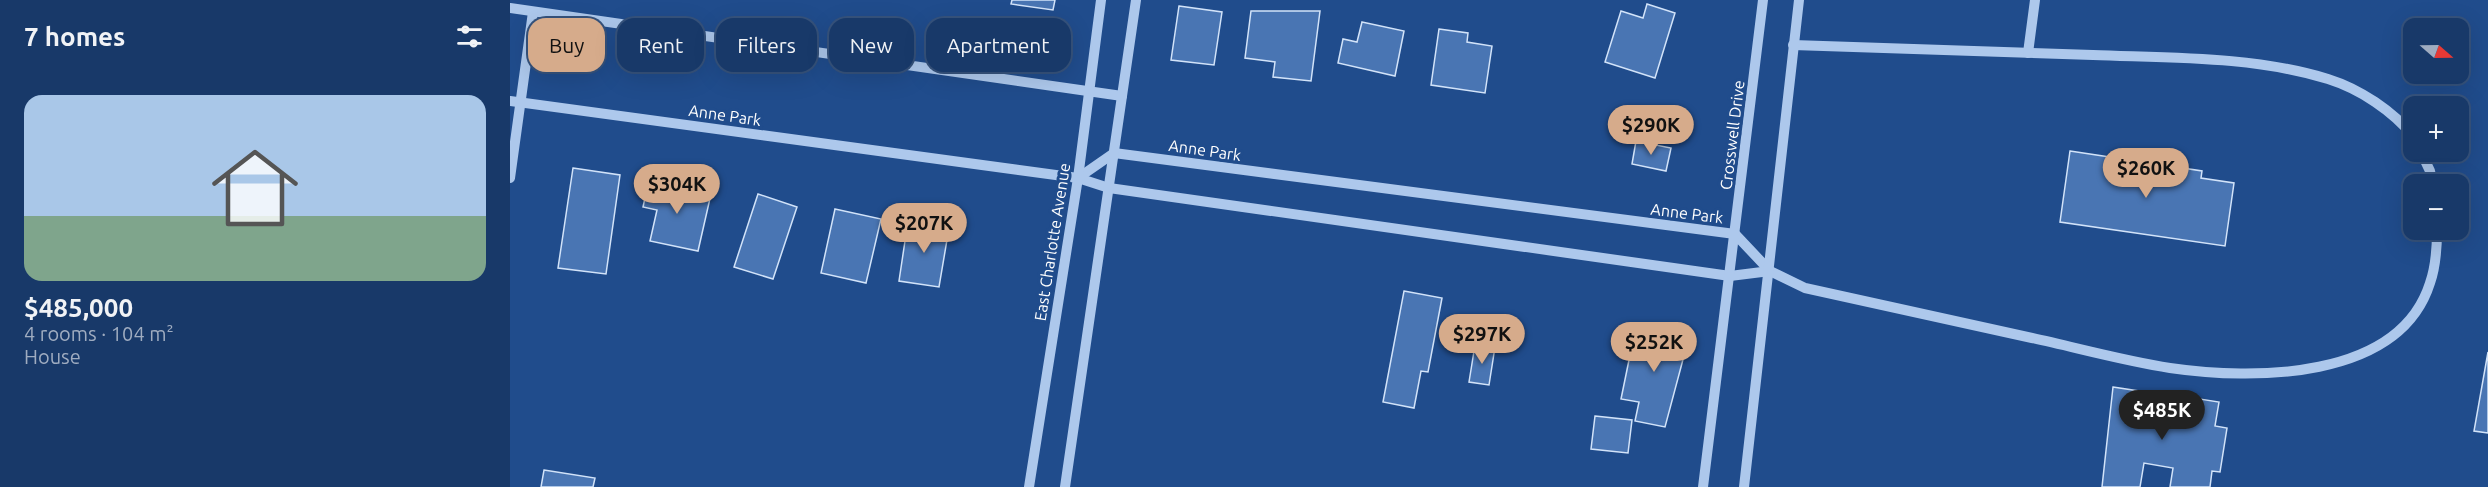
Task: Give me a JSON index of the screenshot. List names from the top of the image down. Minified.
{"streets":{"street":["Anne Park","Crosswell Drive","East Charlotte Avenue"]},"crossings":[["Anne Park","Crosswell Drive"],["Anne Park","East Charlotte Avenue"]],"north":"right","page":{"heading":"7 homes","map_buttons":["+","−"],"chip":["Buy","Rent","Filters","New","Apartment"],"list":[{"name":"$485,000","note":"4 rooms · 104 m² · House"}],"price":["$290K","$260K","$304K","$207K","$297K","$252K","$485K"]}}
